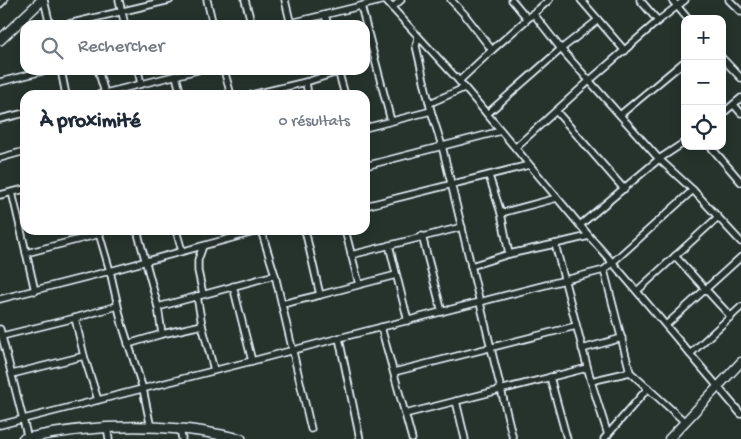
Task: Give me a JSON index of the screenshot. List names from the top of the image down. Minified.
{"page":{"map_buttons":["+","−"],"search":"Rechercher","heading":["À proximité","0 résultats"]}}
